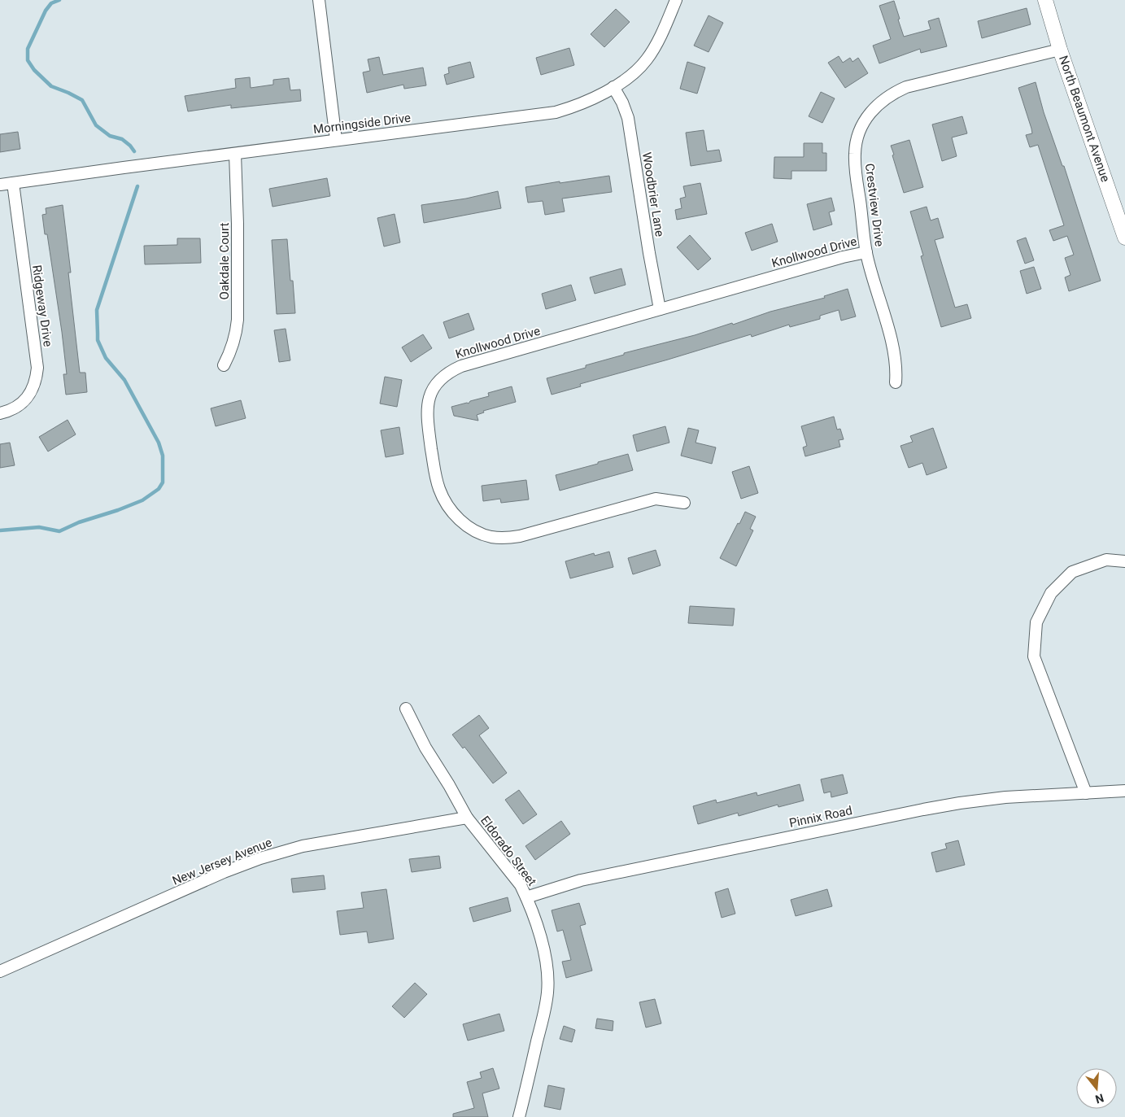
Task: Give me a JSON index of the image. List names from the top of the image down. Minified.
{"streets":{"street":["North Beaumont Avenue","Morningside Drive","Woodbrier Lane","Crestview Drive","Knollwood Drive","Oakdale Court","Ridgeway Drive","Pinnix Road","Eldorado Street","New Jersey Avenue"]},"crossings":[["North Beaumont Avenue","Crestview Drive"],["Morningside Drive","Woodbrier Lane"],["Morningside Drive","Oakdale Court"],["Morningside Drive","Ridgeway Drive"],["Woodbrier Lane","Knollwood Drive"],["Crestview Drive","Knollwood Drive"],["Pinnix Road","Eldorado Street"],["Eldorado Street","New Jersey Avenue"]],"north":"bottom"}
